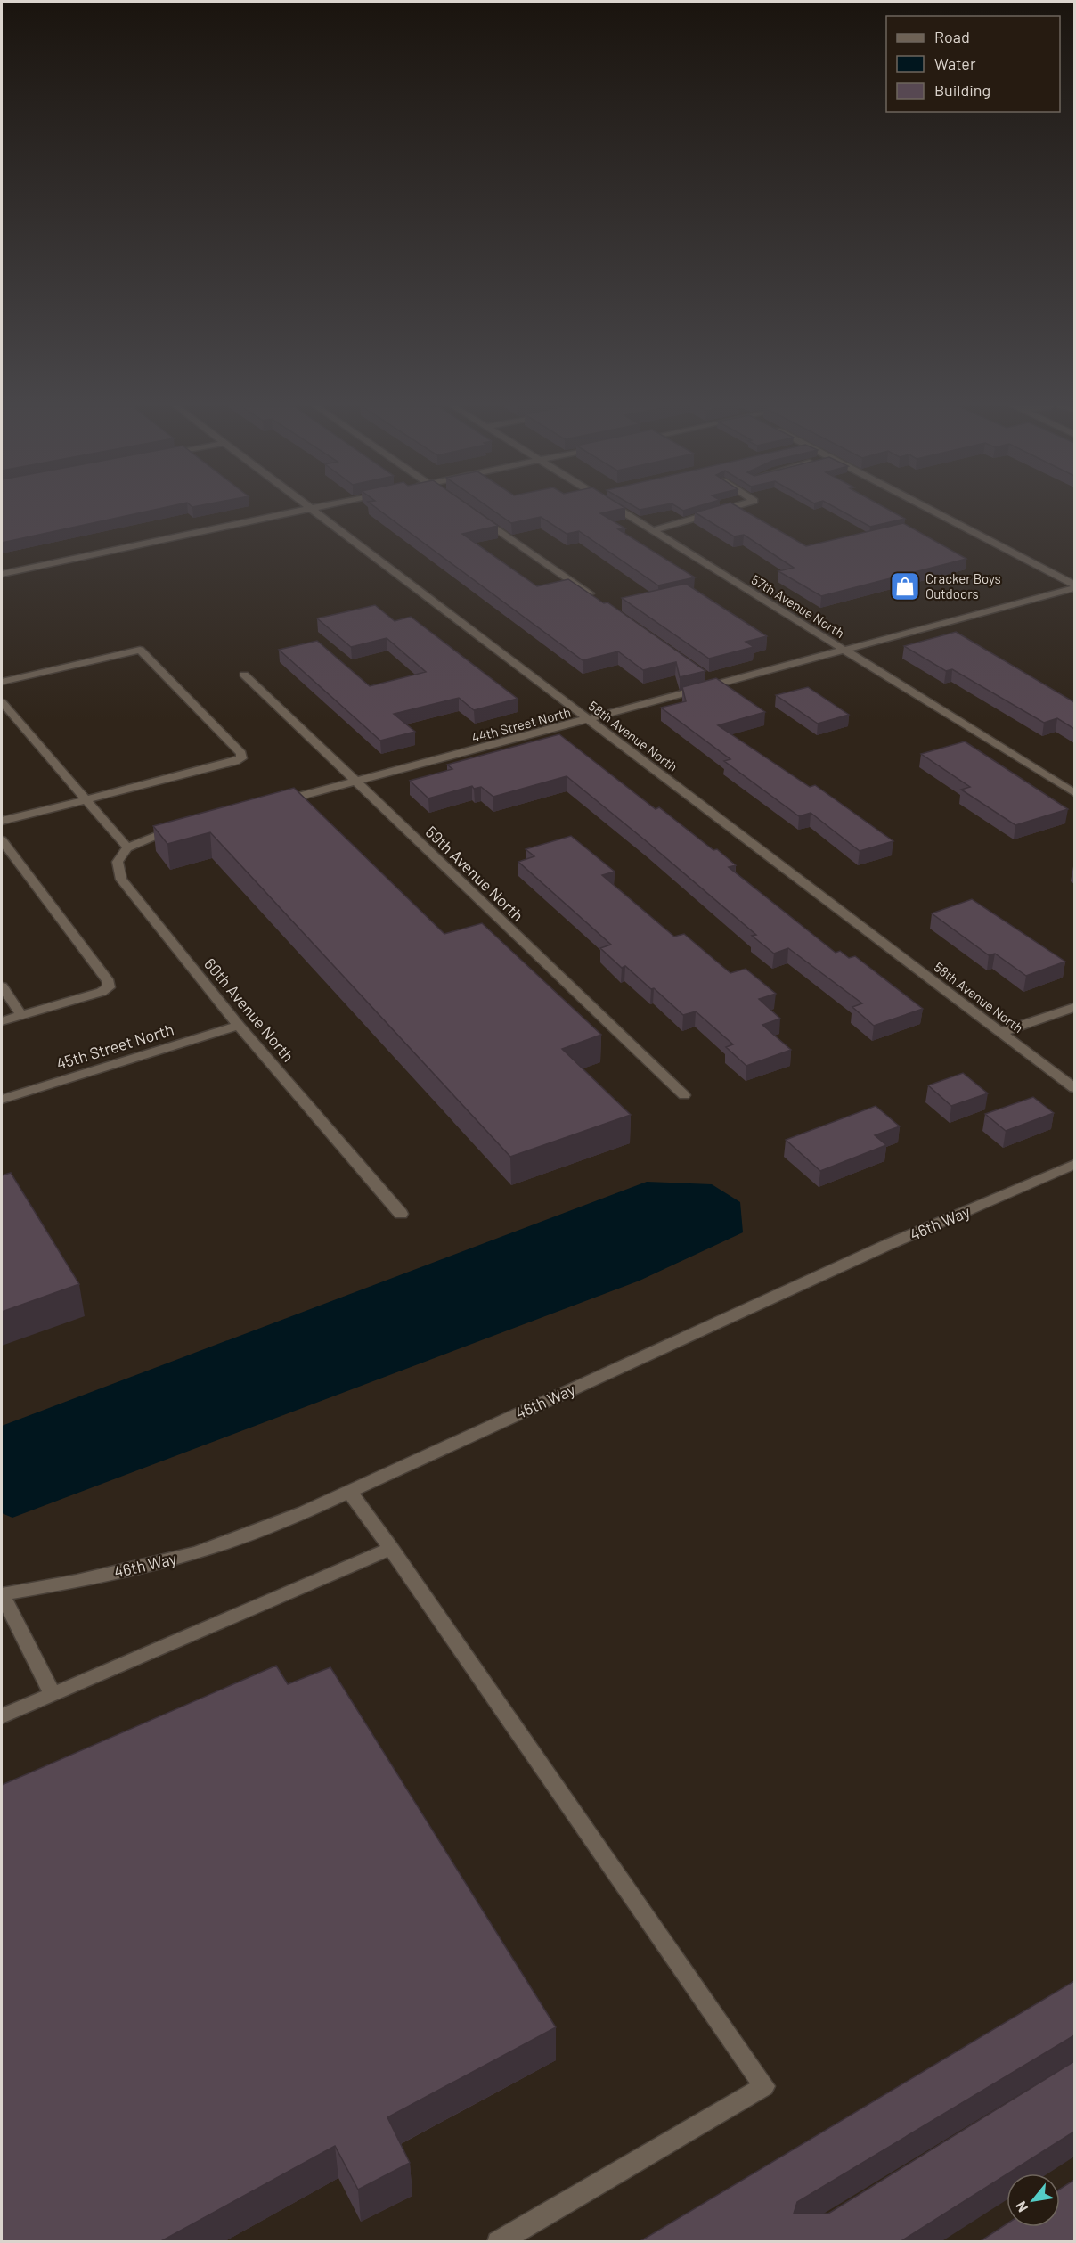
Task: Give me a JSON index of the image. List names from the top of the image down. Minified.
{"streets":{"street":["57th Avenue North","44th Street North","58th Avenue North","59th Avenue North","60th Avenue North","45th Street North","46th Way"]},"crossings":[["57th Avenue North","44th Street North"],["44th Street North","58th Avenue North"],["44th Street North","59th Avenue North"],["60th Avenue North","45th Street North"]],"places":{"shop":["Cracker Boys Outdoors"]},"legend":["Road","Water","Building"],"north":"bottom left"}
